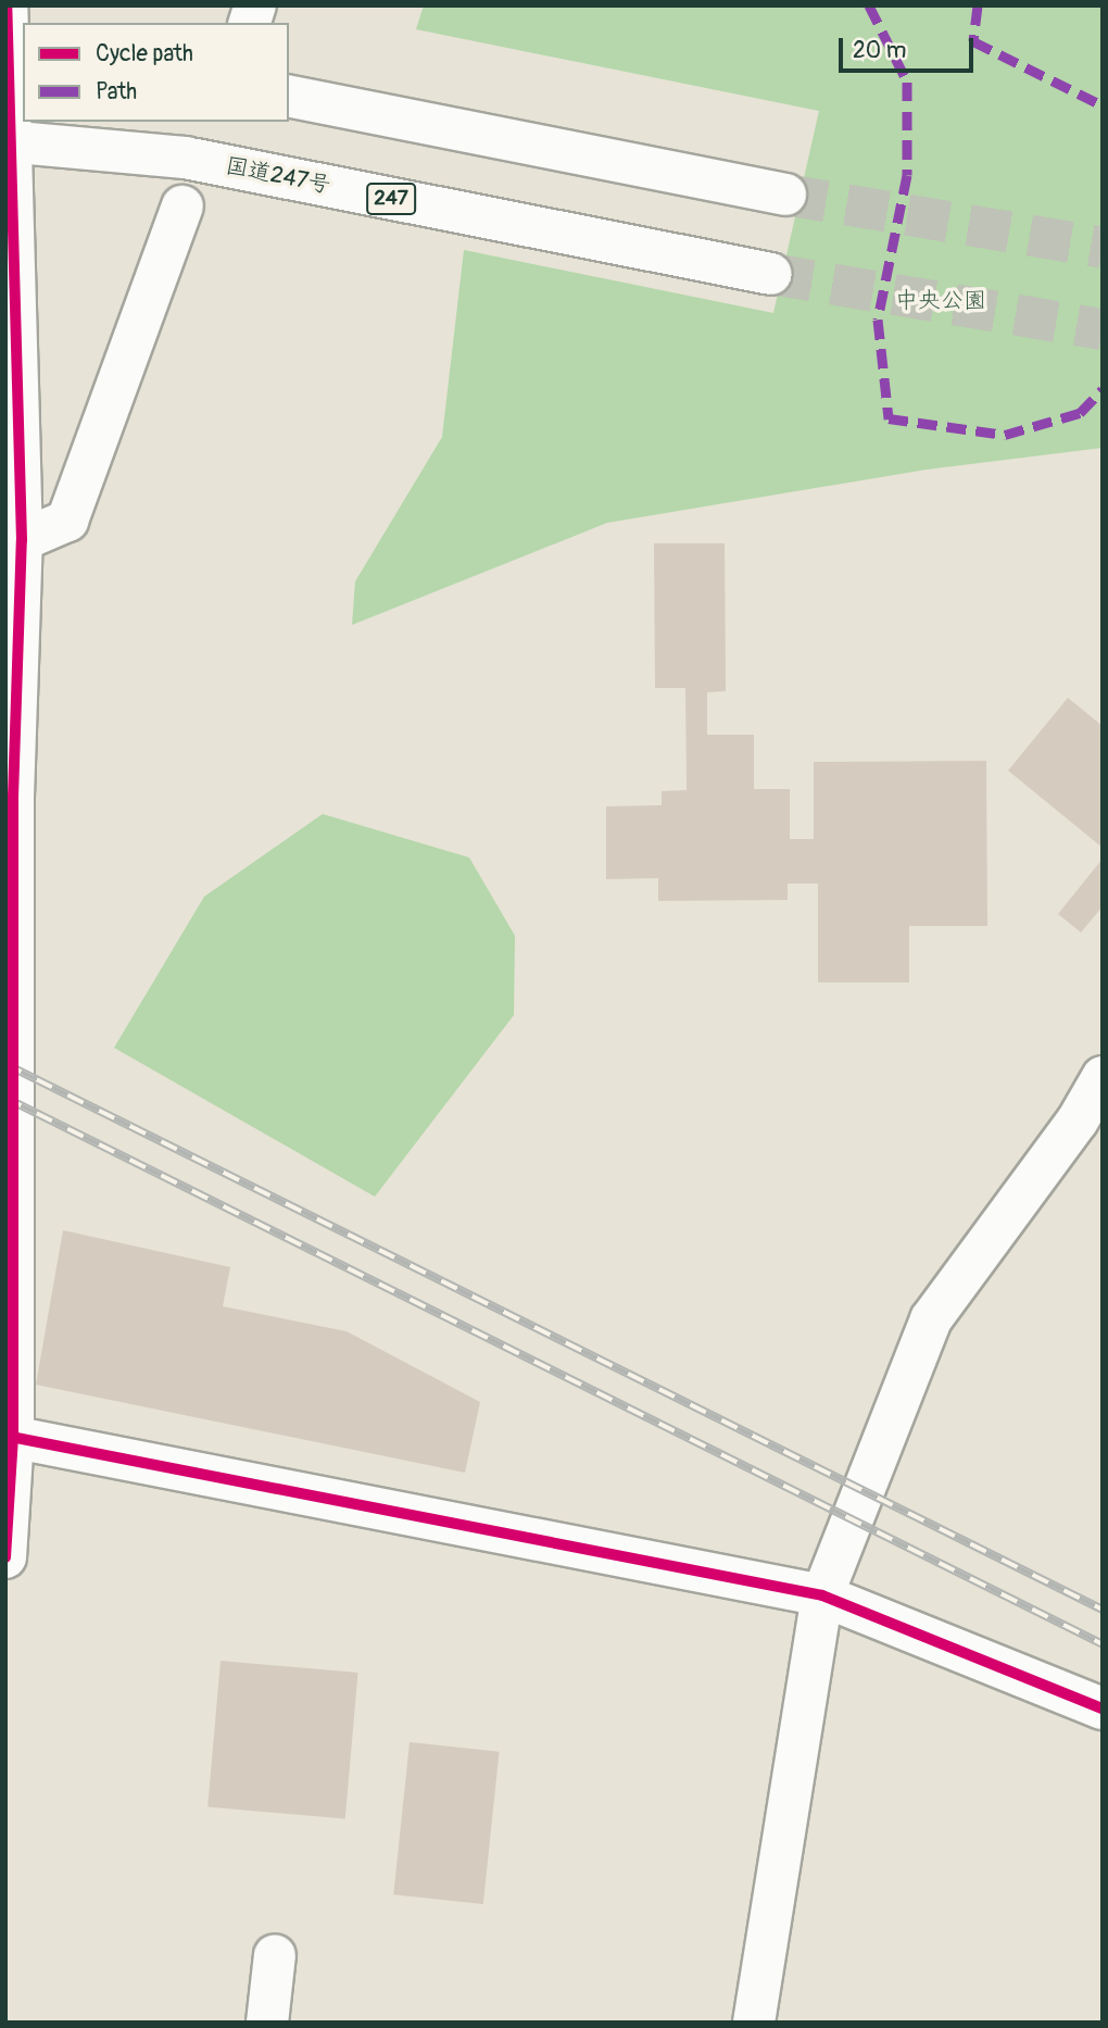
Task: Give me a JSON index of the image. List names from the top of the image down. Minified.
{"streets":{"main road":["国道247号","247"]},"parks":["中央公園"],"legend":["Cycle path","Path"],"scale_bar":"20 m"}
